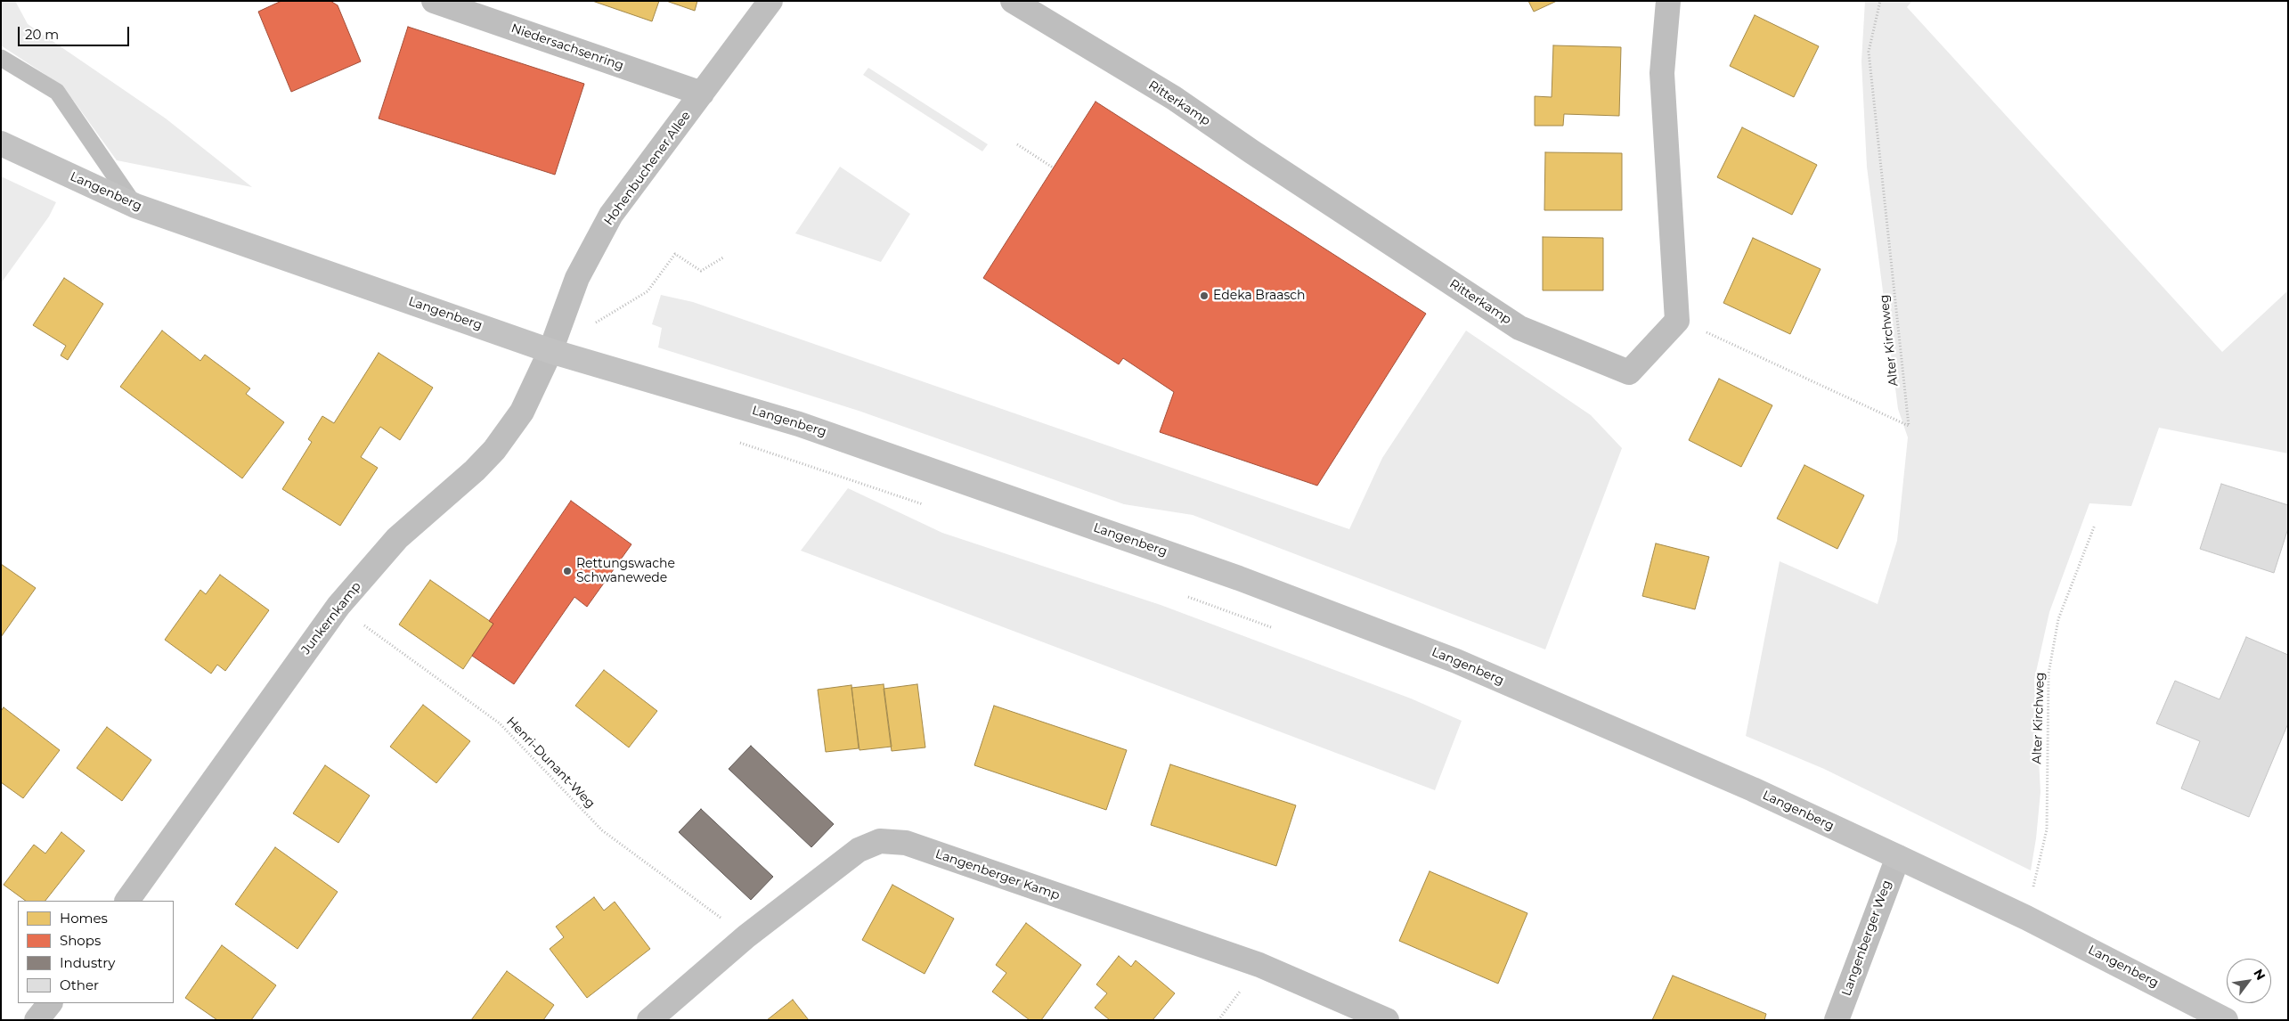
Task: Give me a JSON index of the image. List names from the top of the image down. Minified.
{"streets":{"main road":["Langenberg"],"street":["Niedersachsenring","Ritterkamp","Hohenbuchener Allee","Junkernkamp","Langenberger Kamp","Langenberger Weg"],"path":["Alter Kirchweg","Henri-Dunant-Weg"]},"crossings":[["Niedersachsenring","Hohenbuchener Allee"],["Ritterkamp","Alter Kirchweg"],["Hohenbuchener Allee","Langenberg"],["Hohenbuchener Allee","Junkernkamp"],["Langenberg","Alter Kirchweg"],["Langenberg","Junkernkamp"],["Langenberg","Langenberger Weg"],["Junkernkamp","Henri-Dunant-Weg"],["Henri-Dunant-Weg","Langenberger Kamp"]],"places":["Edeka Braasch","Rettungswache Schwanewede"],"legend":["Homes","Shops","Industry","Other"],"scale_bar":"20 m","north":"top right"}
